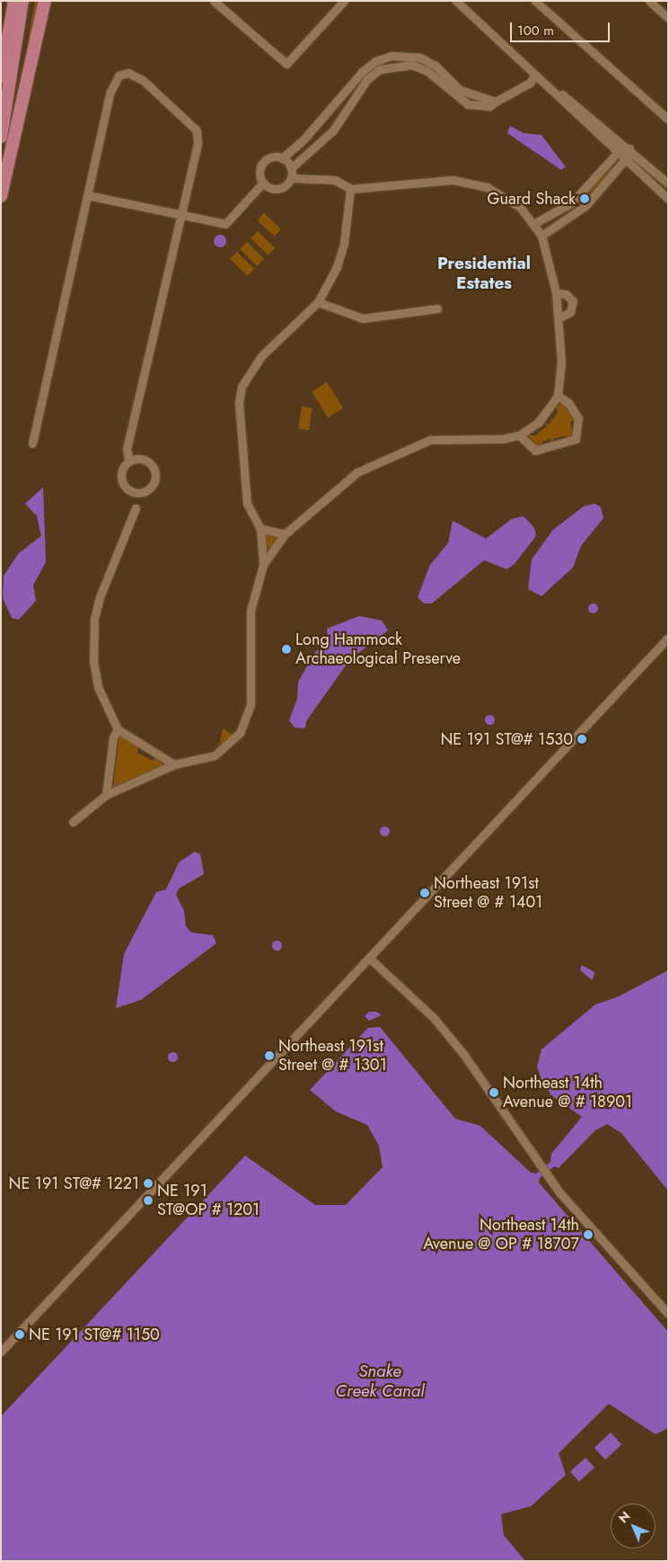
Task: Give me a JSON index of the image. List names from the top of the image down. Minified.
{"districts":["Presidential Estates"],"water":["Snake Creek Canal"],"places":["Guard Shack","Long Hammock Archaeological Preserve","NE 191 ST@# 1530","Northeast 191st Street @ # 1401","Northeast 191st Street @ # 1301","Northeast 14th Avenue @ # 18901","NE 191 ST@# 1221","NE 191 ST@OP # 1201","Northeast 14th Avenue @ OP # 18707","NE 191 ST@# 1150"],"scale_bar":"100 m","north":"top left"}
